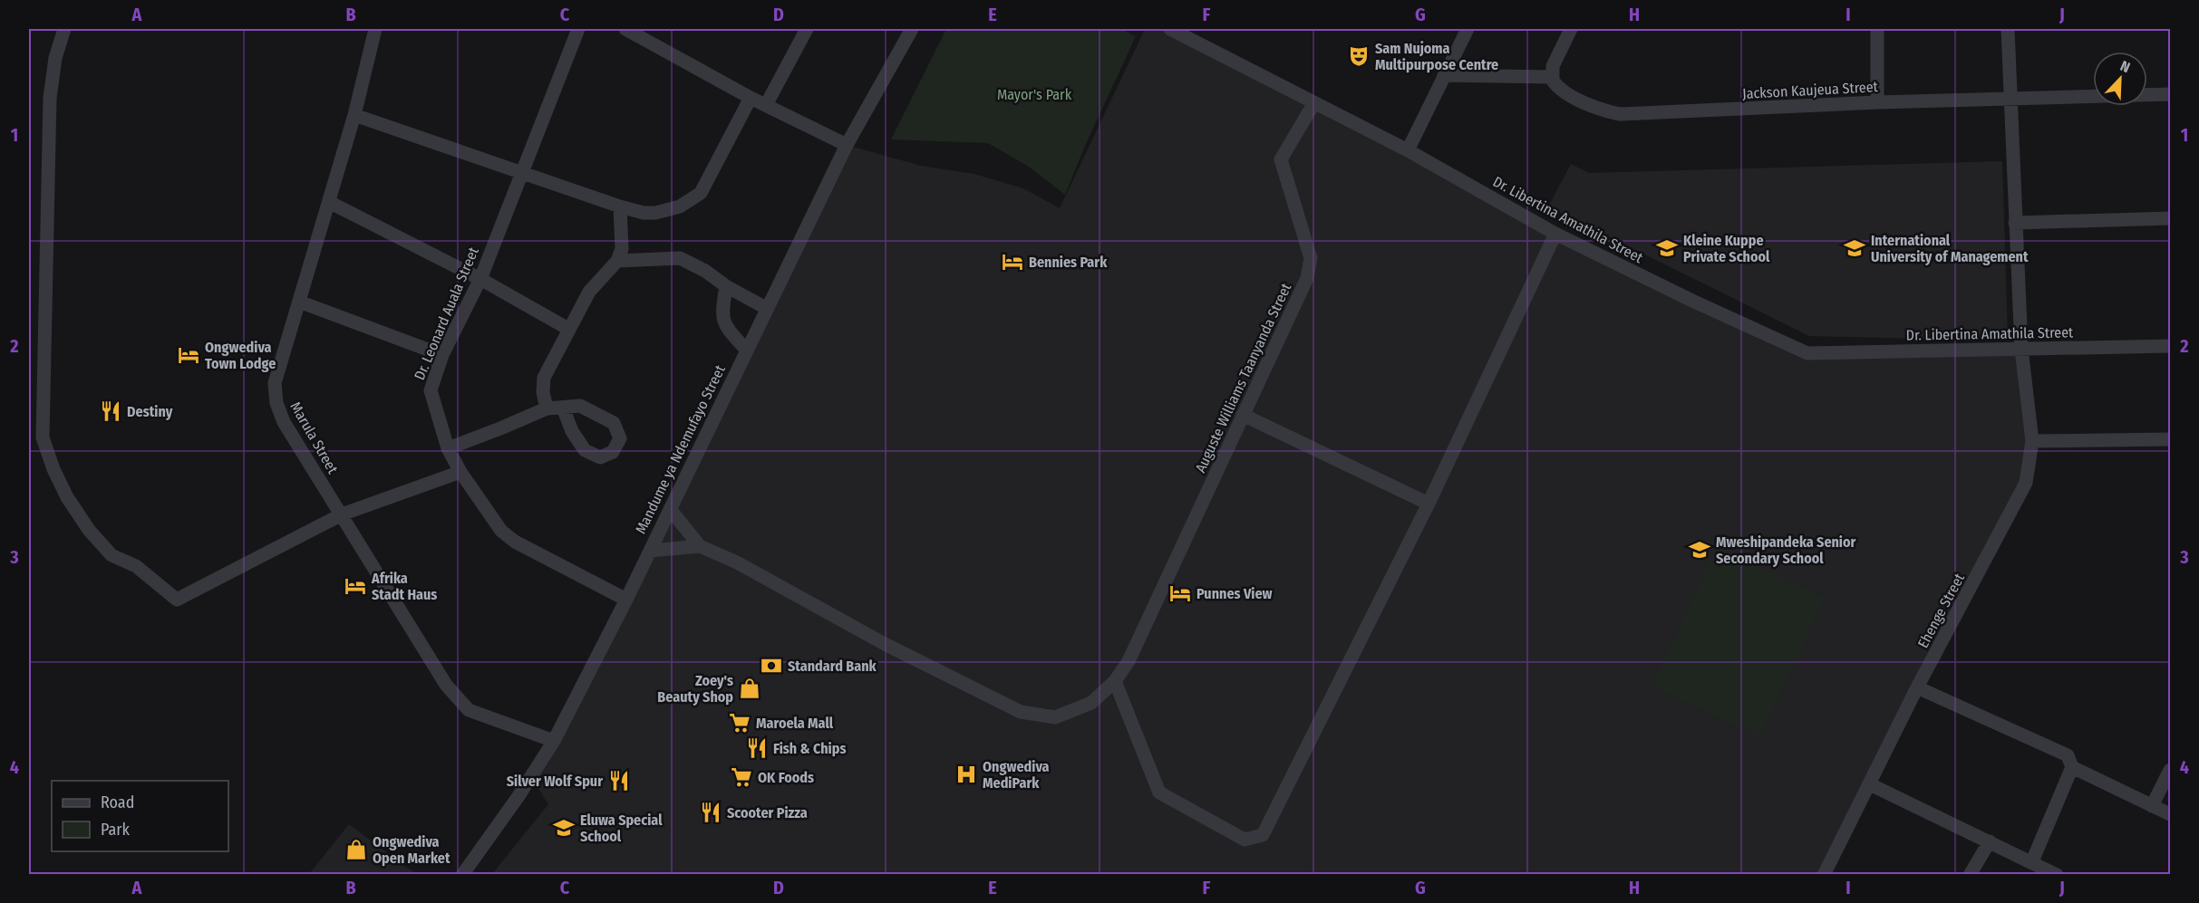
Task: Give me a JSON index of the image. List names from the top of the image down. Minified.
{"streets":{"street":["Jackson Kaujeua Street","Dr. Libertina Amathila Street","Dr. Leonard Auala Street","Auguste Williams Taanyanda Street","Marula Street","Mandume ya Ndemufayo Street","Ehenge Street"]},"crossings":[["Jackson Kaujeua Street","Ehenge Street"],["Dr. Libertina Amathila Street","Auguste Williams Taanyanda Street"],["Dr. Libertina Amathila Street","Ehenge Street"],["Dr. Leonard Auala Street","Mandume ya Ndemufayo Street"],["Marula Street","Mandume ya Ndemufayo Street"]],"parks":["Mayor's Park"],"places":{"theatre":["Sam Nujoma Multipurpose Centre"],"school or university":["Kleine Kuppe Private School","International University of Management","Mweshipandeka Senior Secondary School","Eluwa Special School"],"hotel":["Bennies Park","Ongwediva Town Lodge","Afrika Stadt Haus","Punnes View"],"restaurant":["Destiny","Fish & Chips","Silver Wolf Spur","Scooter Pizza"],"bank":["Standard Bank"],"shop":["Zoey's Beauty Shop","Ongwediva Open Market"],"supermarket":["Maroela Mall","OK Foods"],"hospital":["Ongwediva MediPark"]},"legend":["Road","Park"],"north":"top right","grid":{"columns":["A","B","C","D","E","F","G","H","I","J"],"rows":["1","2","3","4"]}}
